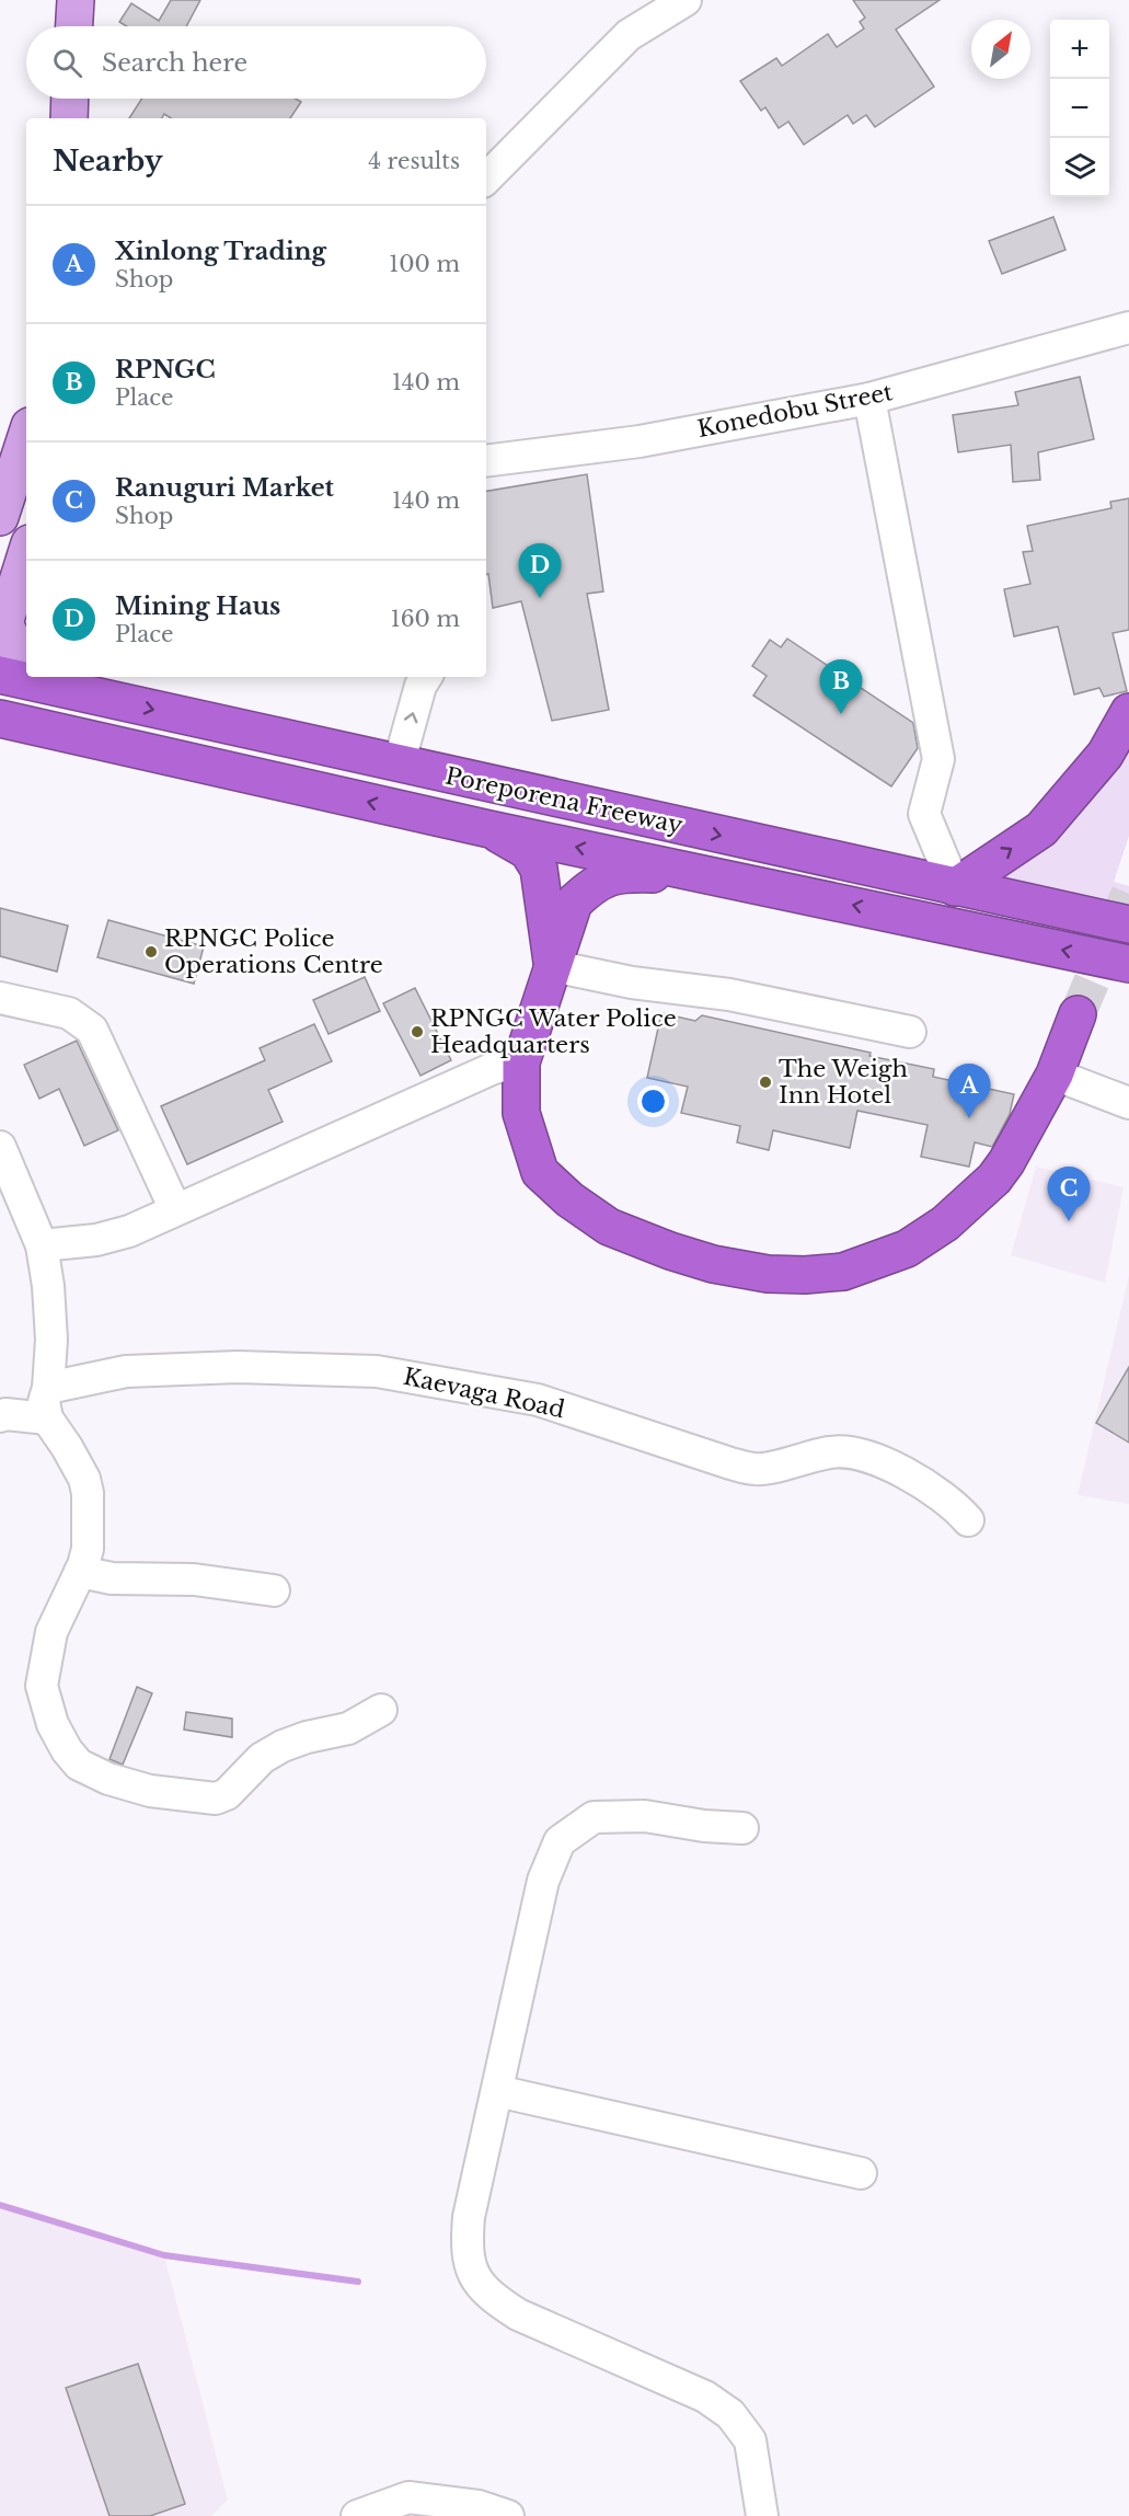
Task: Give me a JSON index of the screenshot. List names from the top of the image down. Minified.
{"streets":{"highway":["Poreporena Freeway"],"street":["Konedobu Street","Kaevaga Road"]},"places":["RPNGC Police Operations Centre","RPNGC Water Police Headquarters","The Weigh Inn Hotel"],"north":"top right","page":{"map_buttons":["+","−"],"search":"Search here","heading":["Nearby","4 results"],"list":[{"mark":"A","name":"Xinlong Trading","note":"Shop","value":"100 m"},{"mark":"B","name":"RPNGC","note":"Place","value":"140 m"},{"mark":"C","name":"Ranuguri Market","note":"Shop","value":"140 m"},{"mark":"D","name":"Mining Haus","note":"Place","value":"160 m"}],"pins":["D","B","A","C"]}}
